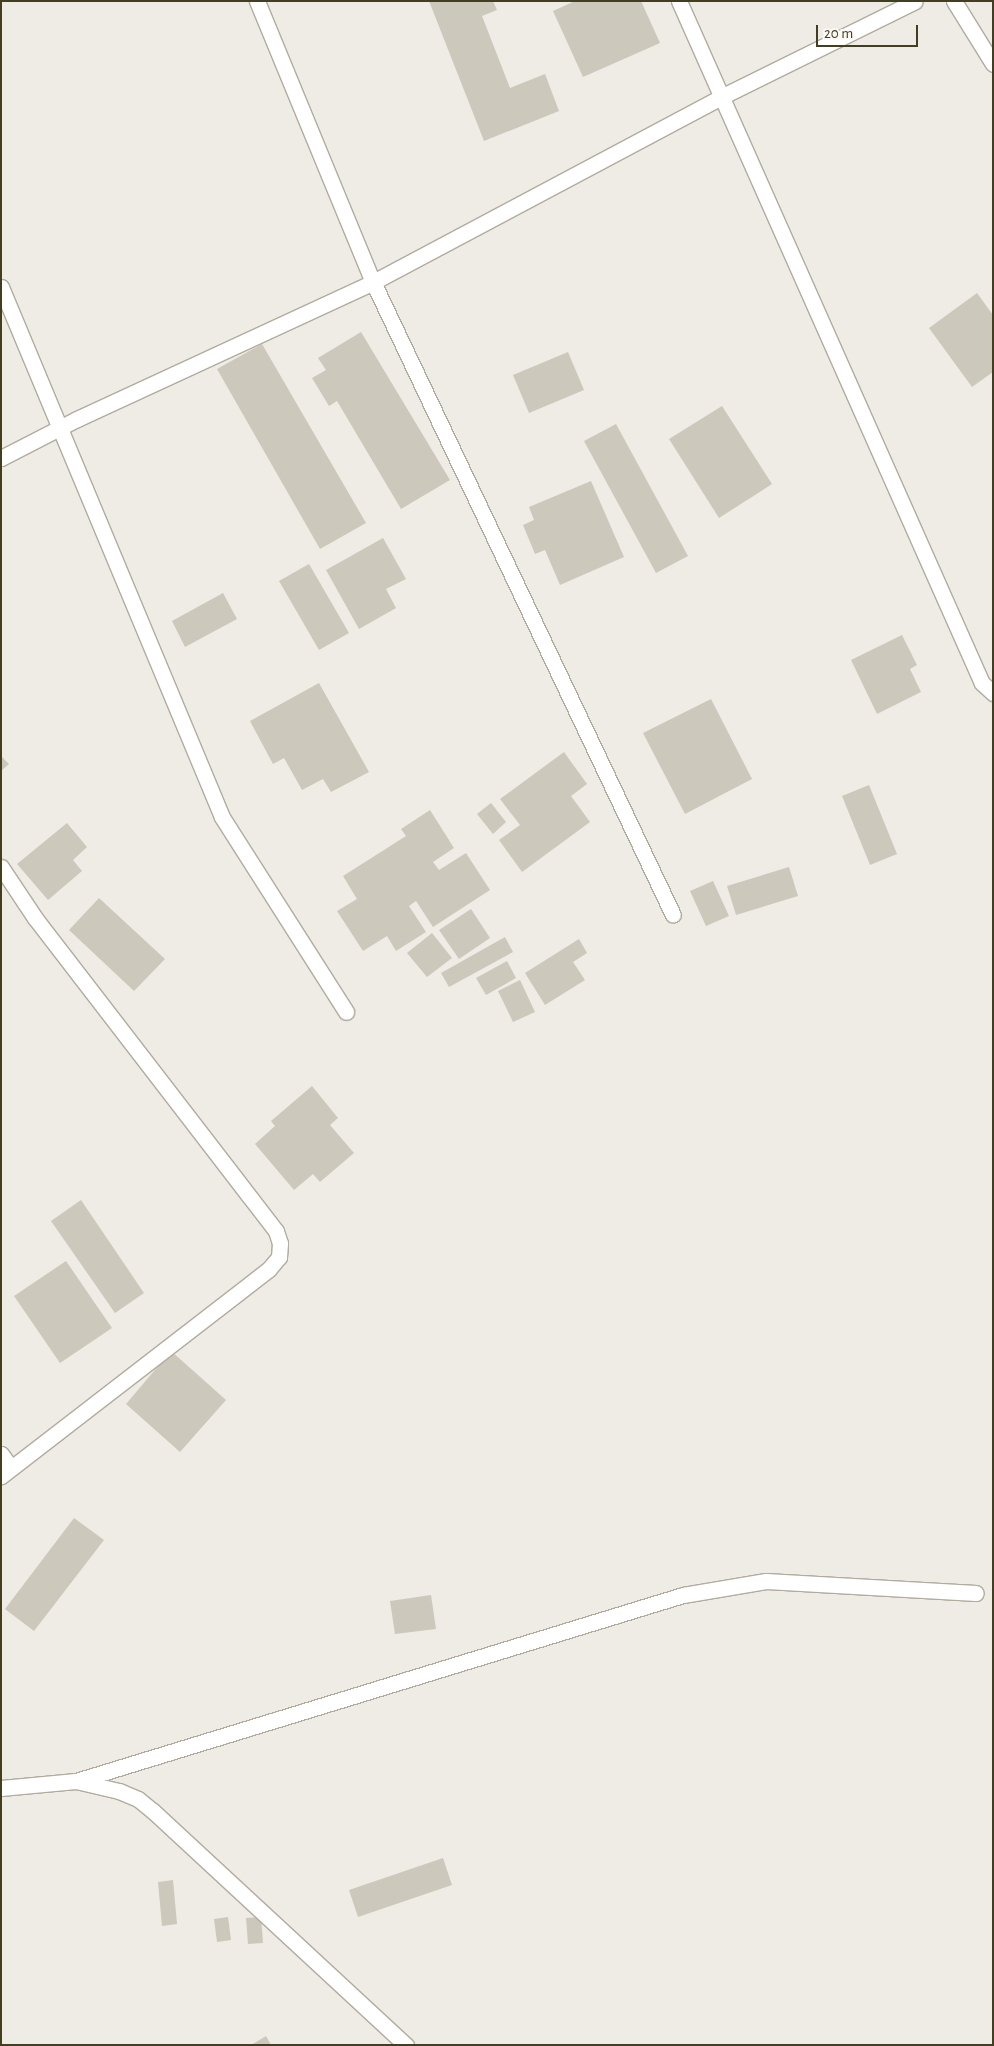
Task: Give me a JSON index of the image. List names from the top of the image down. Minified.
{"scale_bar":"20 m"}
